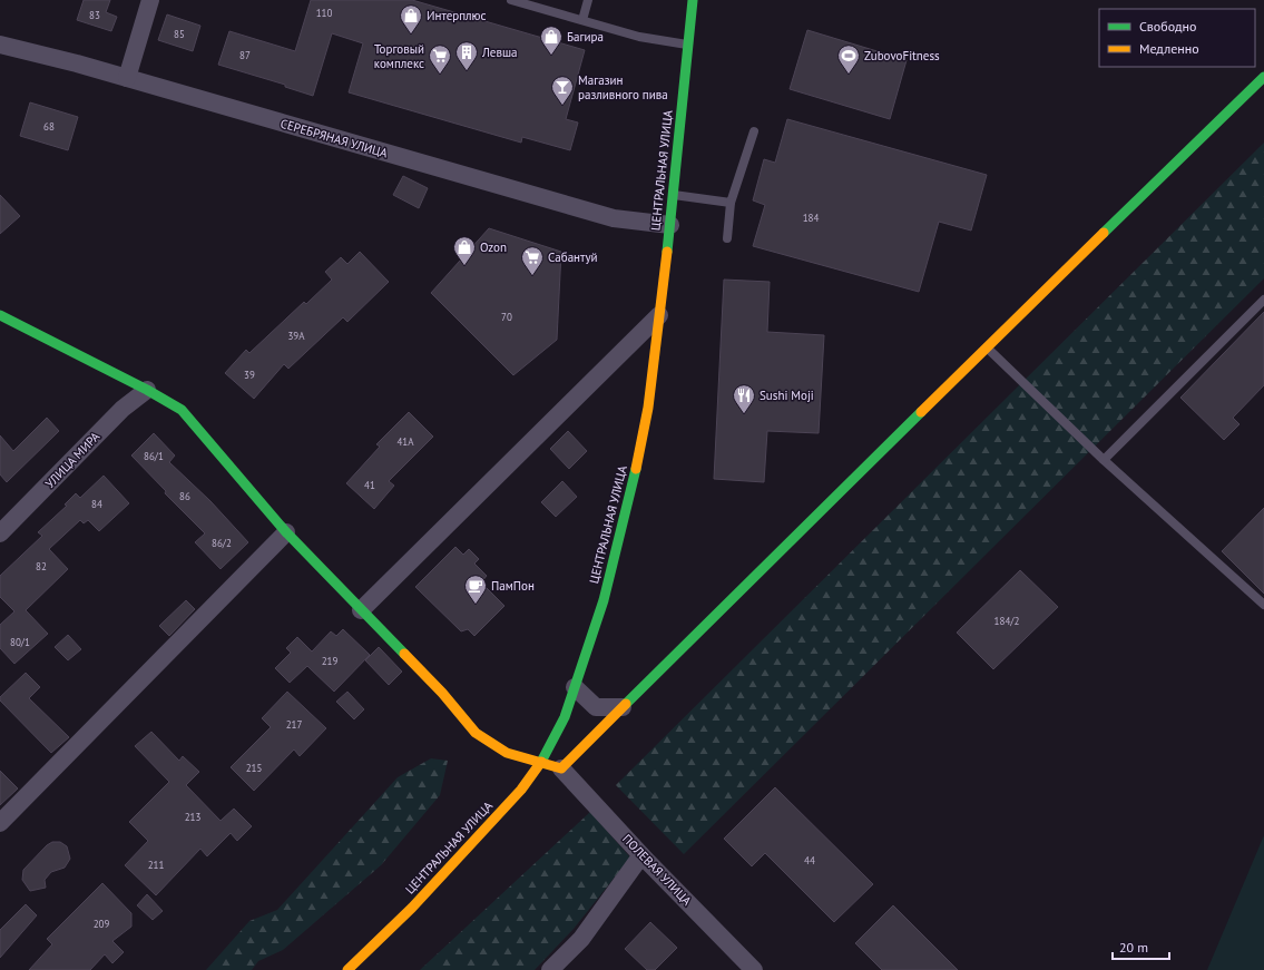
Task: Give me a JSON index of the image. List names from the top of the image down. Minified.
{"streets":{"street":["СЕРЕБРЯНАЯ УЛИЦА","ЦЕНТРАЛЬНАЯ УЛИЦА","УЛИЦА МИРА","ПОЛЕВАЯ УЛИЦА"]},"crossings":[["СЕРЕБРЯНАЯ УЛИЦА","ЦЕНТРАЛЬНАЯ УЛИЦА"]],"places":{"shop":["Интерплюс","Багира","Ozon"],"building":["Левша"],"supermarket":["Торговый комплекс","Сабантуй"],"sports":["ZubovoFitness"],"bar":["Магазин разливного пива"],"restaurant":["Sushi Moji"],"cafe":["ПамПон"]},"house_numbers":["110","83","85","87","68","184","70","39А","39","41А","86/1","41","86","84","86/2","82","184/2","80/1","219","217","215","213","44","211","209"],"legend":["Свободно","Медленно"],"scale_bar":"20 m"}
